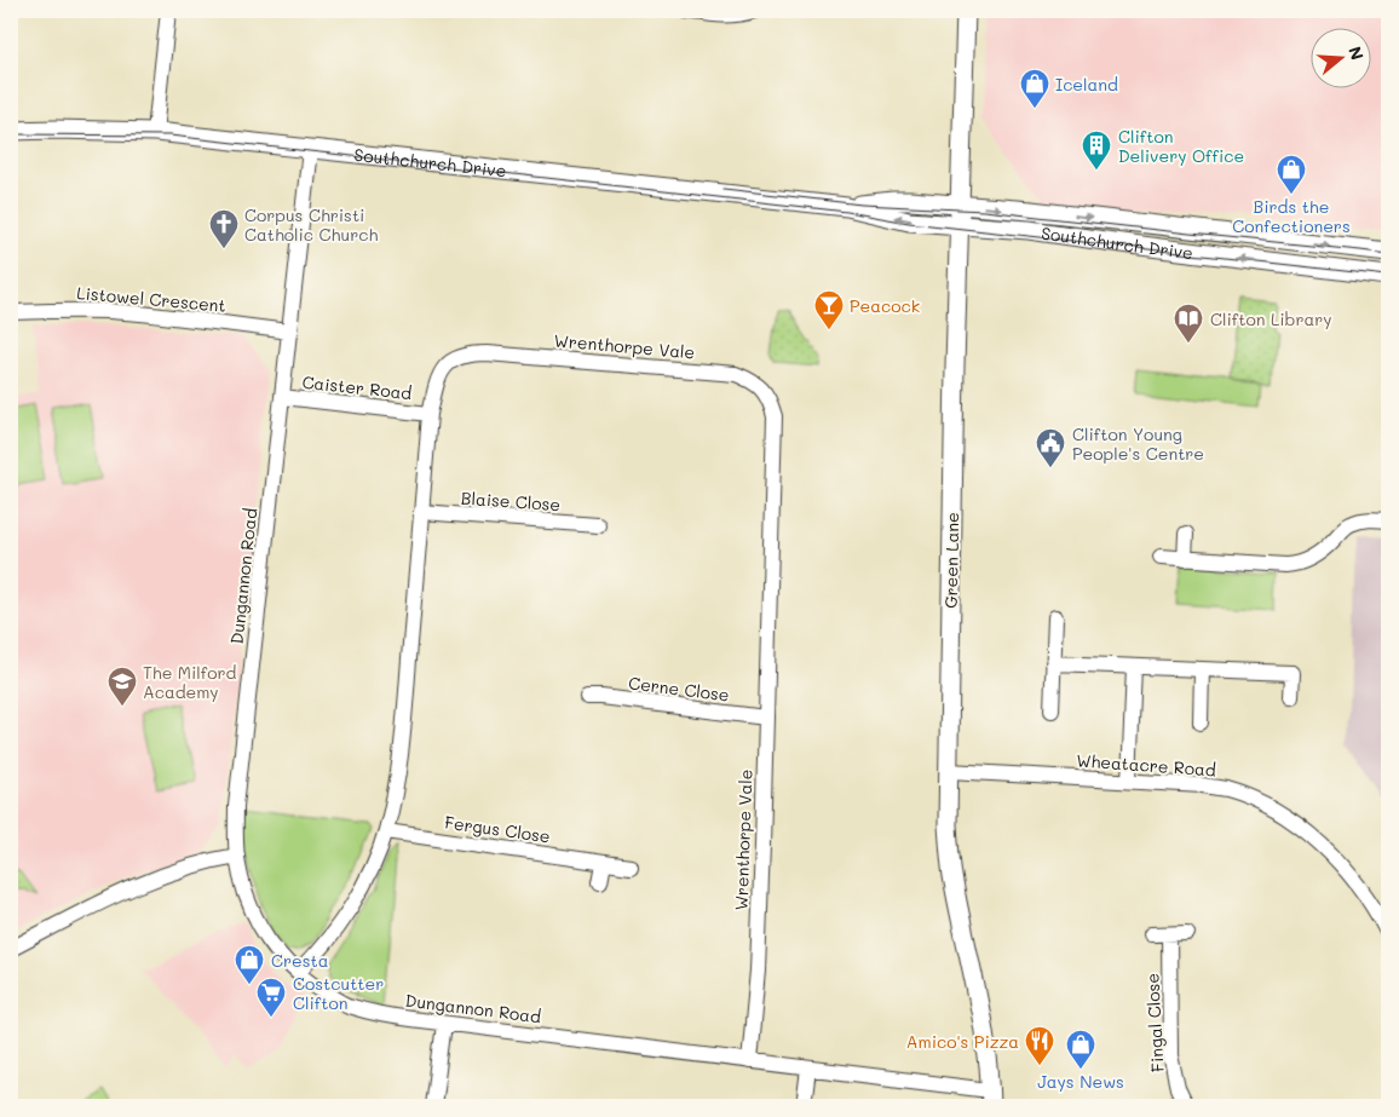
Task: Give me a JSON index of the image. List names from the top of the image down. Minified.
{"streets":{"street":["Southchurch Drive","Listowel Crescent","Wrenthorpe Vale","Caister Road","Blaise Close","Green Lane","Dungannon Road","Cerne Close","Wheatacre Road","Fergus Close","Fingal Close"]},"crossings":[["Southchurch Drive","Green Lane"],["Southchurch Drive","Dungannon Road"],["Listowel Crescent","Dungannon Road"],["Wrenthorpe Vale","Caister Road"],["Wrenthorpe Vale","Blaise Close"],["Wrenthorpe Vale","Dungannon Road"],["Wrenthorpe Vale","Cerne Close"],["Wrenthorpe Vale","Fergus Close"],["Caister Road","Dungannon Road"],["Green Lane","Dungannon Road"],["Green Lane","Wheatacre Road"]],"places":{"shop":["Iceland","Birds the Confectioners","Cresta","Jays News"],"building":["Clifton Delivery Office"],"church":["Corpus Christi Catholic Church"],"bar":["Peacock"],"library":["Clifton Library"],"public building":["Clifton Young People's Centre"],"school or university":["The Milford Academy"],"supermarket":["Costcutter Clifton"],"restaurant":["Amico's Pizza"]},"north":"right"}
